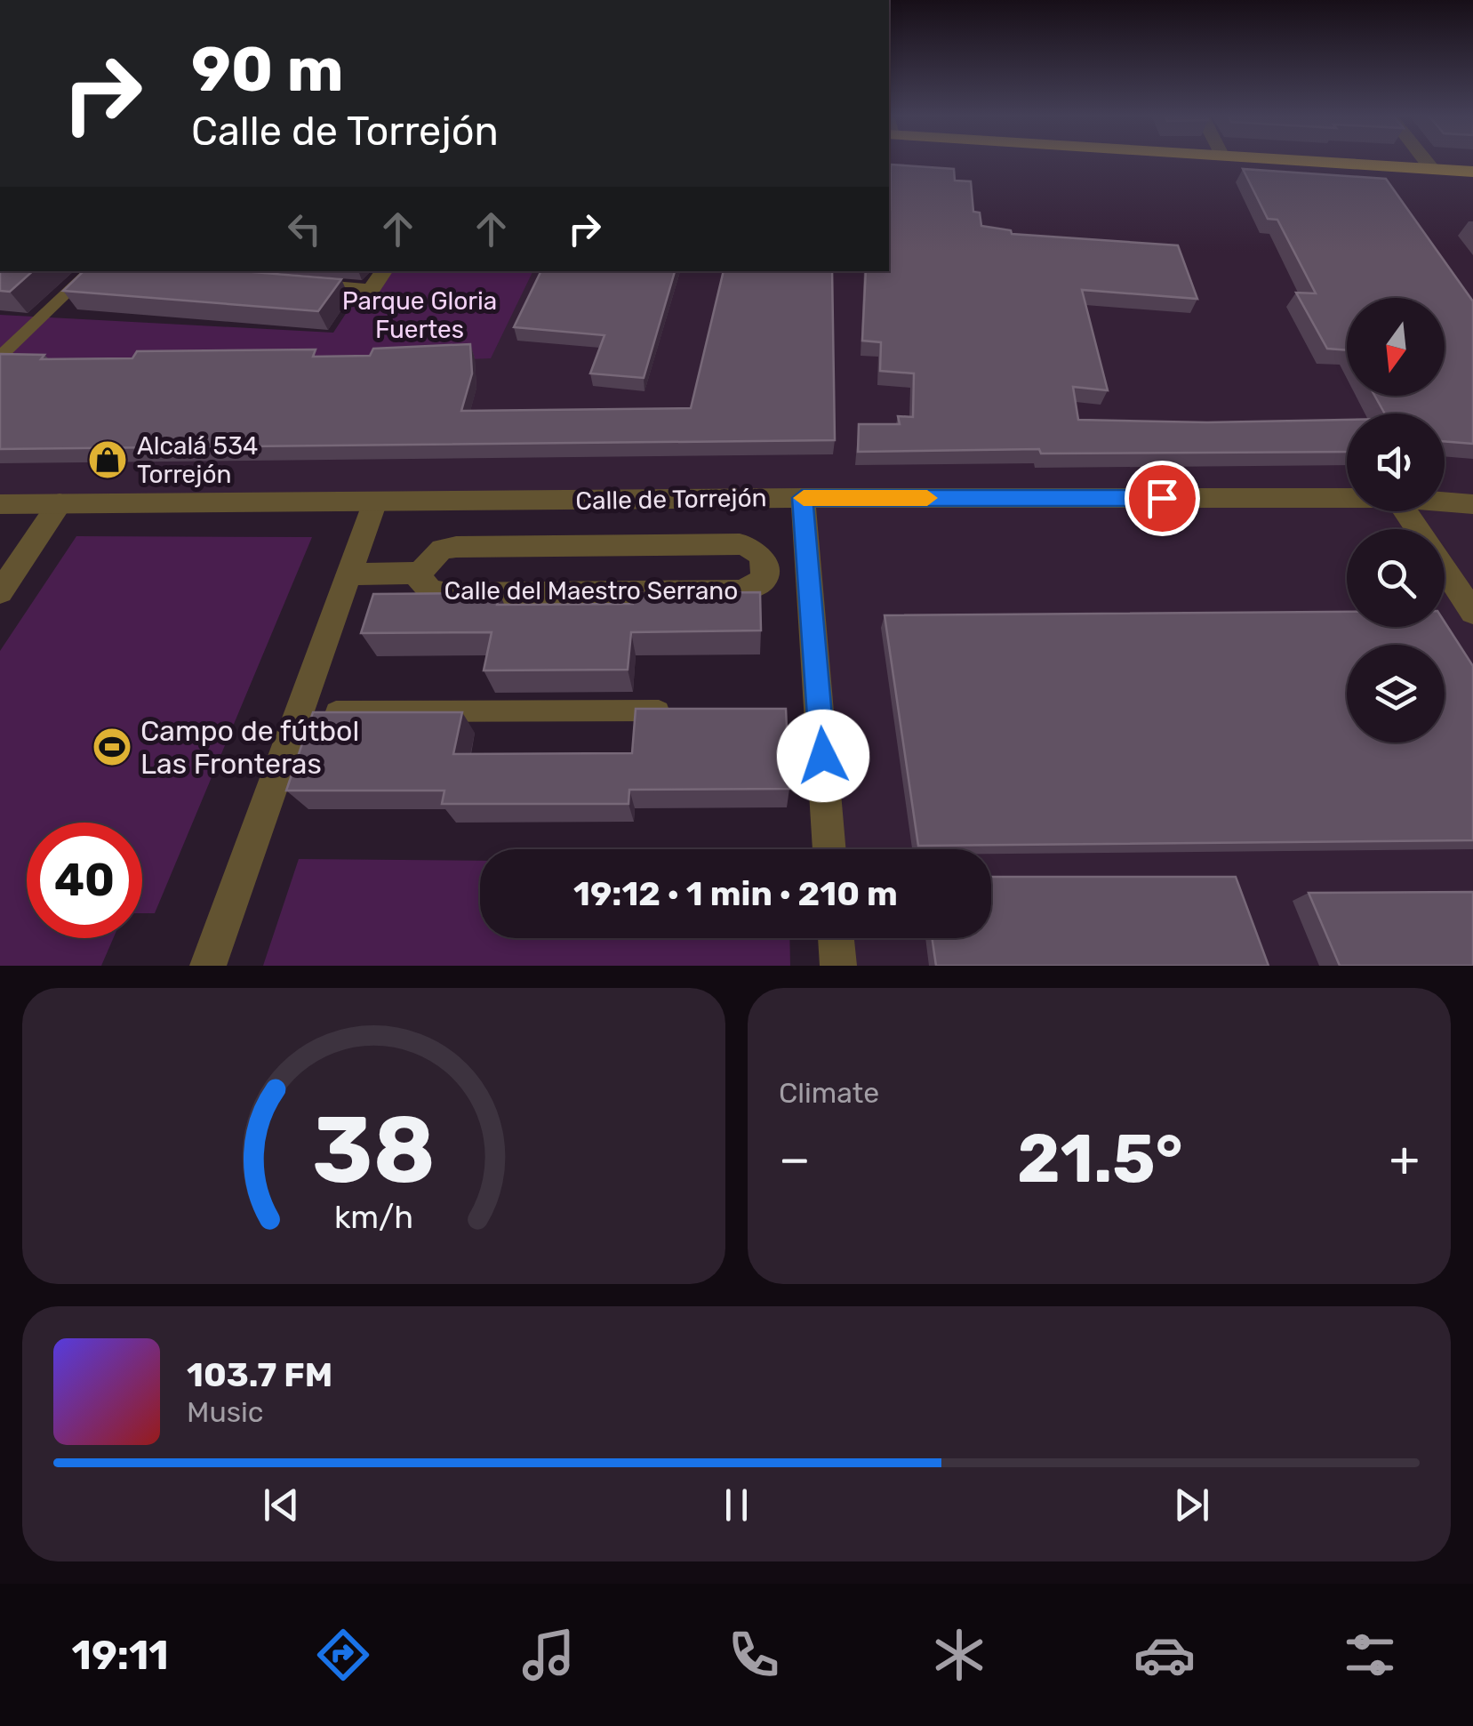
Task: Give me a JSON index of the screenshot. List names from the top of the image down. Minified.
{"streets":{"street":["Calle de Torrejón","Calle del Maestro Serrano"]},"parks":["Parque Gloria Fuertes"],"places":{"shop":["Alcalá 534 Torrejón"],"sports":["Campo de fútbol Las Fronteras"]},"north":"bottom","page":{"turn":["90 m","Calle de Torrejón"],"limit":"40","trip":"19:12 · 1 min · 210 m","tile":"Climate","heat":["−","21.5°","+"],"song":["103.7 FM","Music"],"tabs":"19:11","gauge":["38","km/h"]}}
